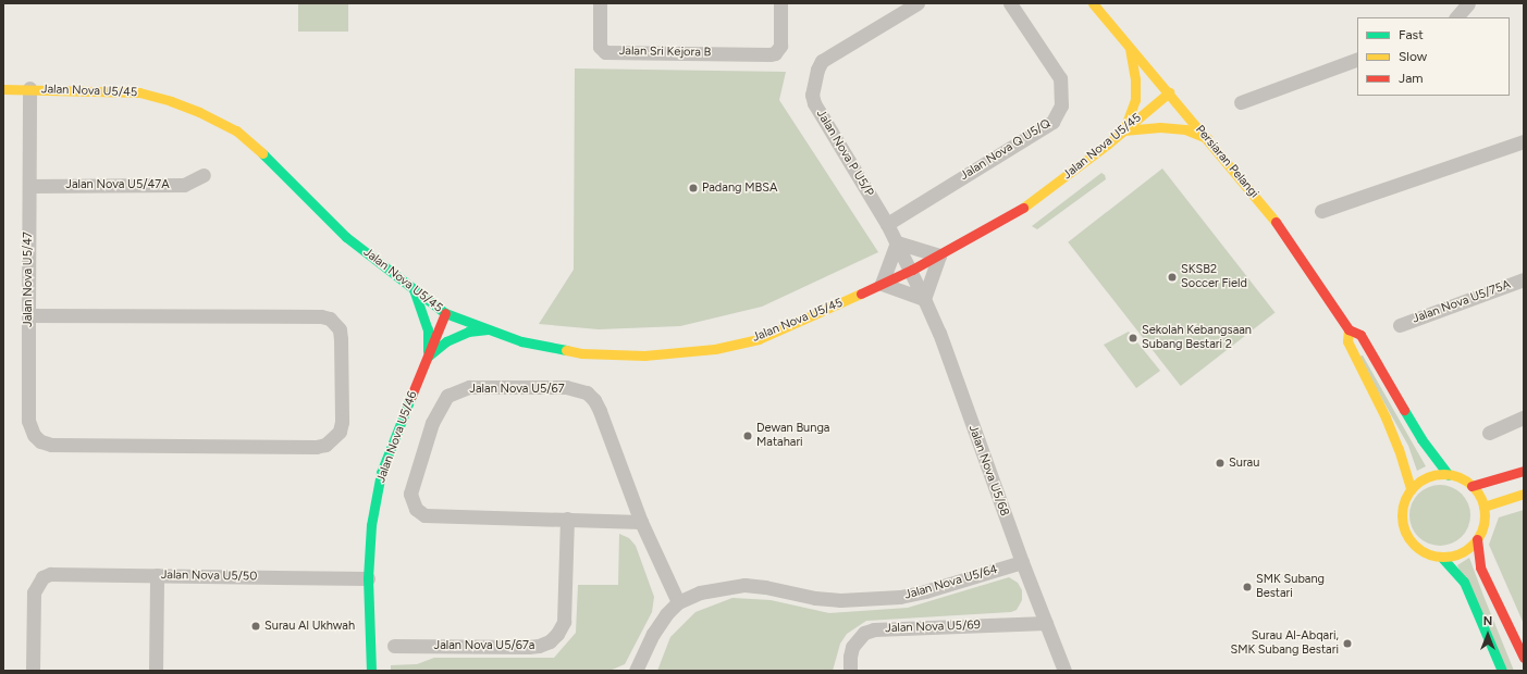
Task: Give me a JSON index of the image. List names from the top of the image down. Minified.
{"streets":{"street":["Jalan Sri Kejora B","Jalan Nova U5/45","Jalan Nova Q U5/Q","Jalan Nova P U5/P","Persiaran Pelangi","Jalan Nova U5/47A","Jalan Nova U5/47","Jalan Nova U5/75A","Jalan Nova U5/67","Jalan Nova U5/46","Jalan Nova U5/68","Jalan Nova U5/50","Jalan Nova U5/64","Jalan Nova U5/69","Jalan Nova U5/67a"]},"crossings":[["Jalan Nova U5/45","Jalan Nova P U5/P"],["Jalan Nova U5/45","Persiaran Pelangi"],["Jalan Nova U5/45","Jalan Nova U5/47"],["Jalan Nova U5/45","Jalan Nova U5/46"],["Jalan Nova U5/45","Jalan Nova U5/68"],["Jalan Nova Q U5/Q","Jalan Nova P U5/P"],["Jalan Nova P U5/P","Jalan Nova U5/68"],["Jalan Nova U5/47A","Jalan Nova U5/47"],["Jalan Nova U5/67","Jalan Nova U5/64"],["Jalan Nova U5/67","Jalan Nova U5/67a"],["Jalan Nova U5/46","Jalan Nova U5/50"],["Jalan Nova U5/68","Jalan Nova U5/64"],["Jalan Nova U5/68","Jalan Nova U5/69"]],"places":["Padang MBSA","SKSB2 Soccer Field","Sekolah Kebangsaan Subang Bestari 2","Dewan Bunga Matahari","Surau","SMK Subang Bestari","Surau Al Ukhwah","Surau Al-Abqari, SMK Subang Bestari"],"legend":["Fast","Slow","Jam"],"north":"top"}
